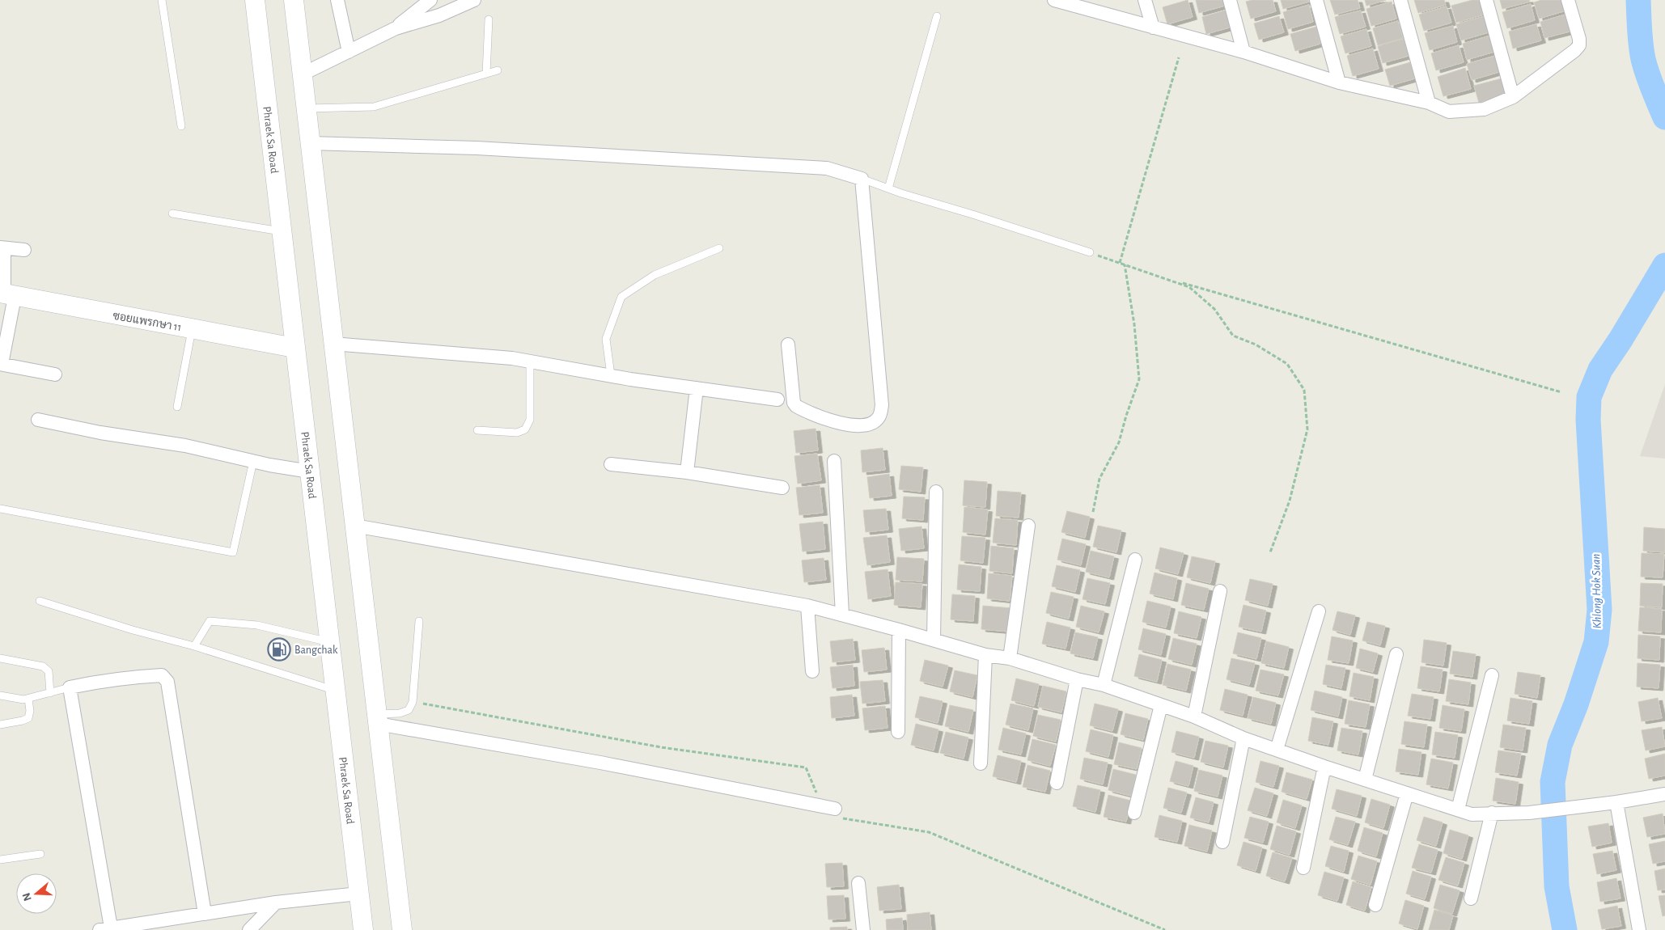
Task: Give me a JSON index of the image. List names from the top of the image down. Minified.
{"streets":{"main road":["Phraek Sa Road","ซอยแพรกษา 11"]},"crossings":[["Phraek Sa Road","ซอยแพรกษา 11"]],"water":["Khlong Hok Suan"],"places":{"fuel station":["Bangchak"]},"north":"left"}
